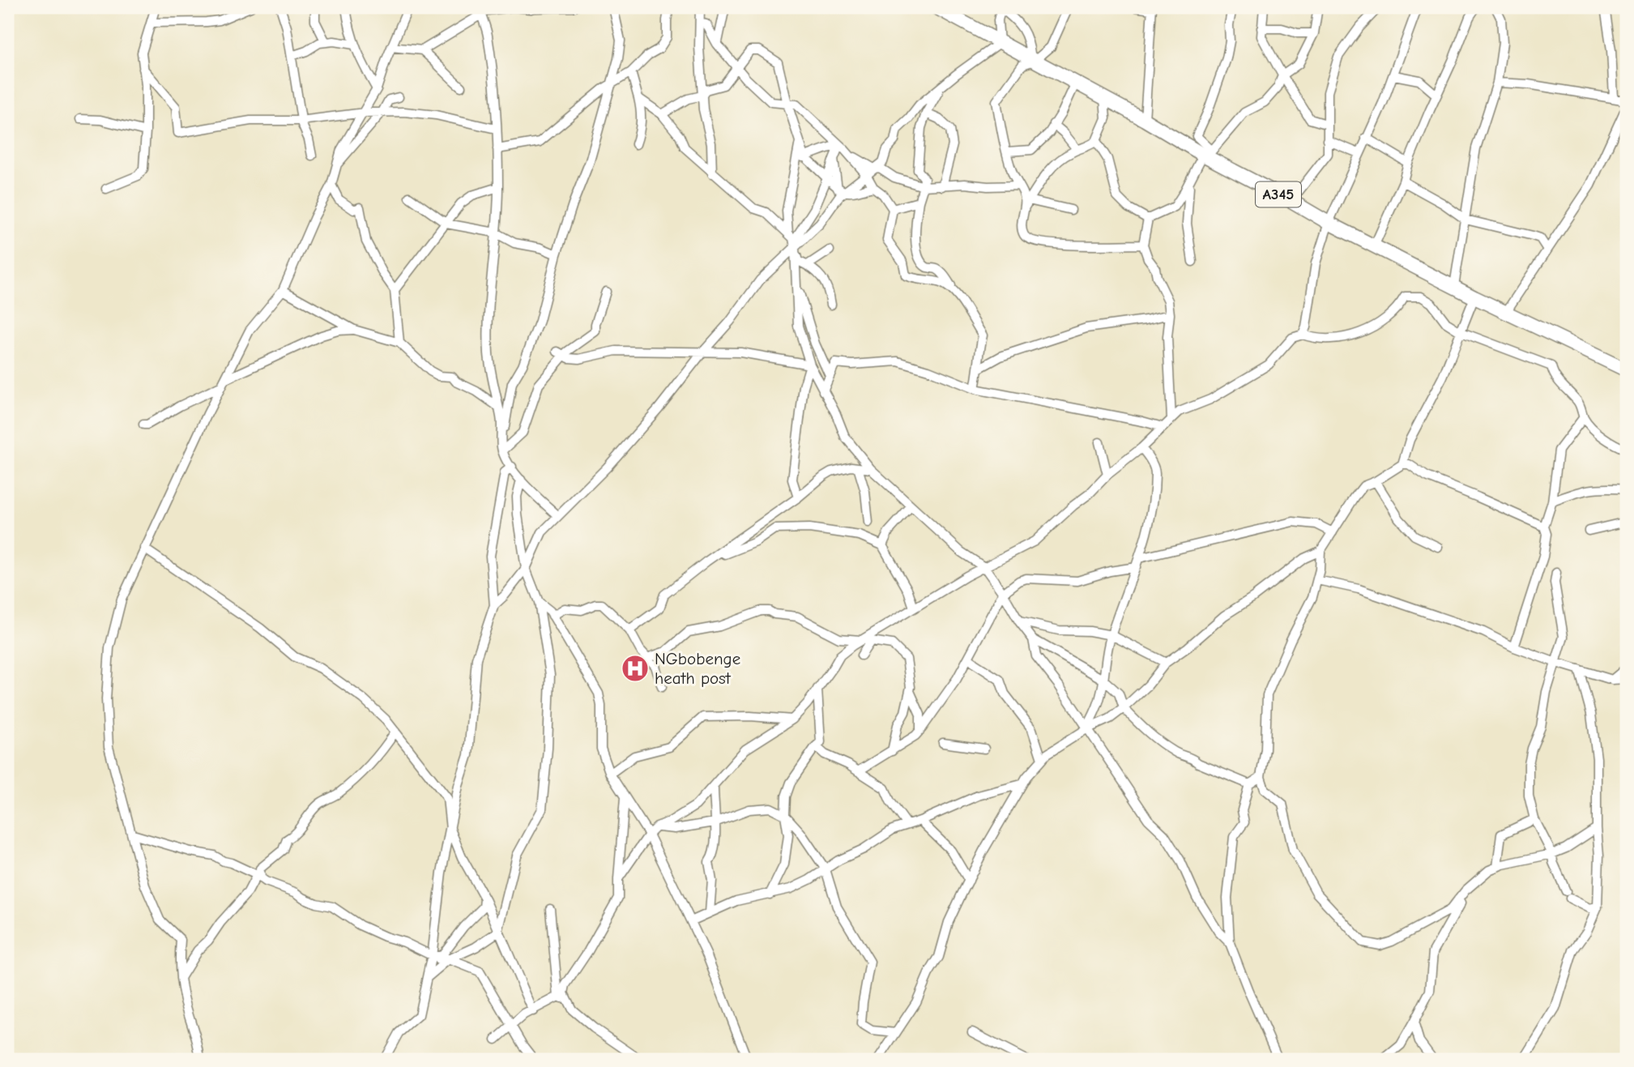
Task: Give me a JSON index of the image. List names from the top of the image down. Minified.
{"streets":{"highway":["A345"]},"places":{"hospital":["NGbobenge heath post"]}}
